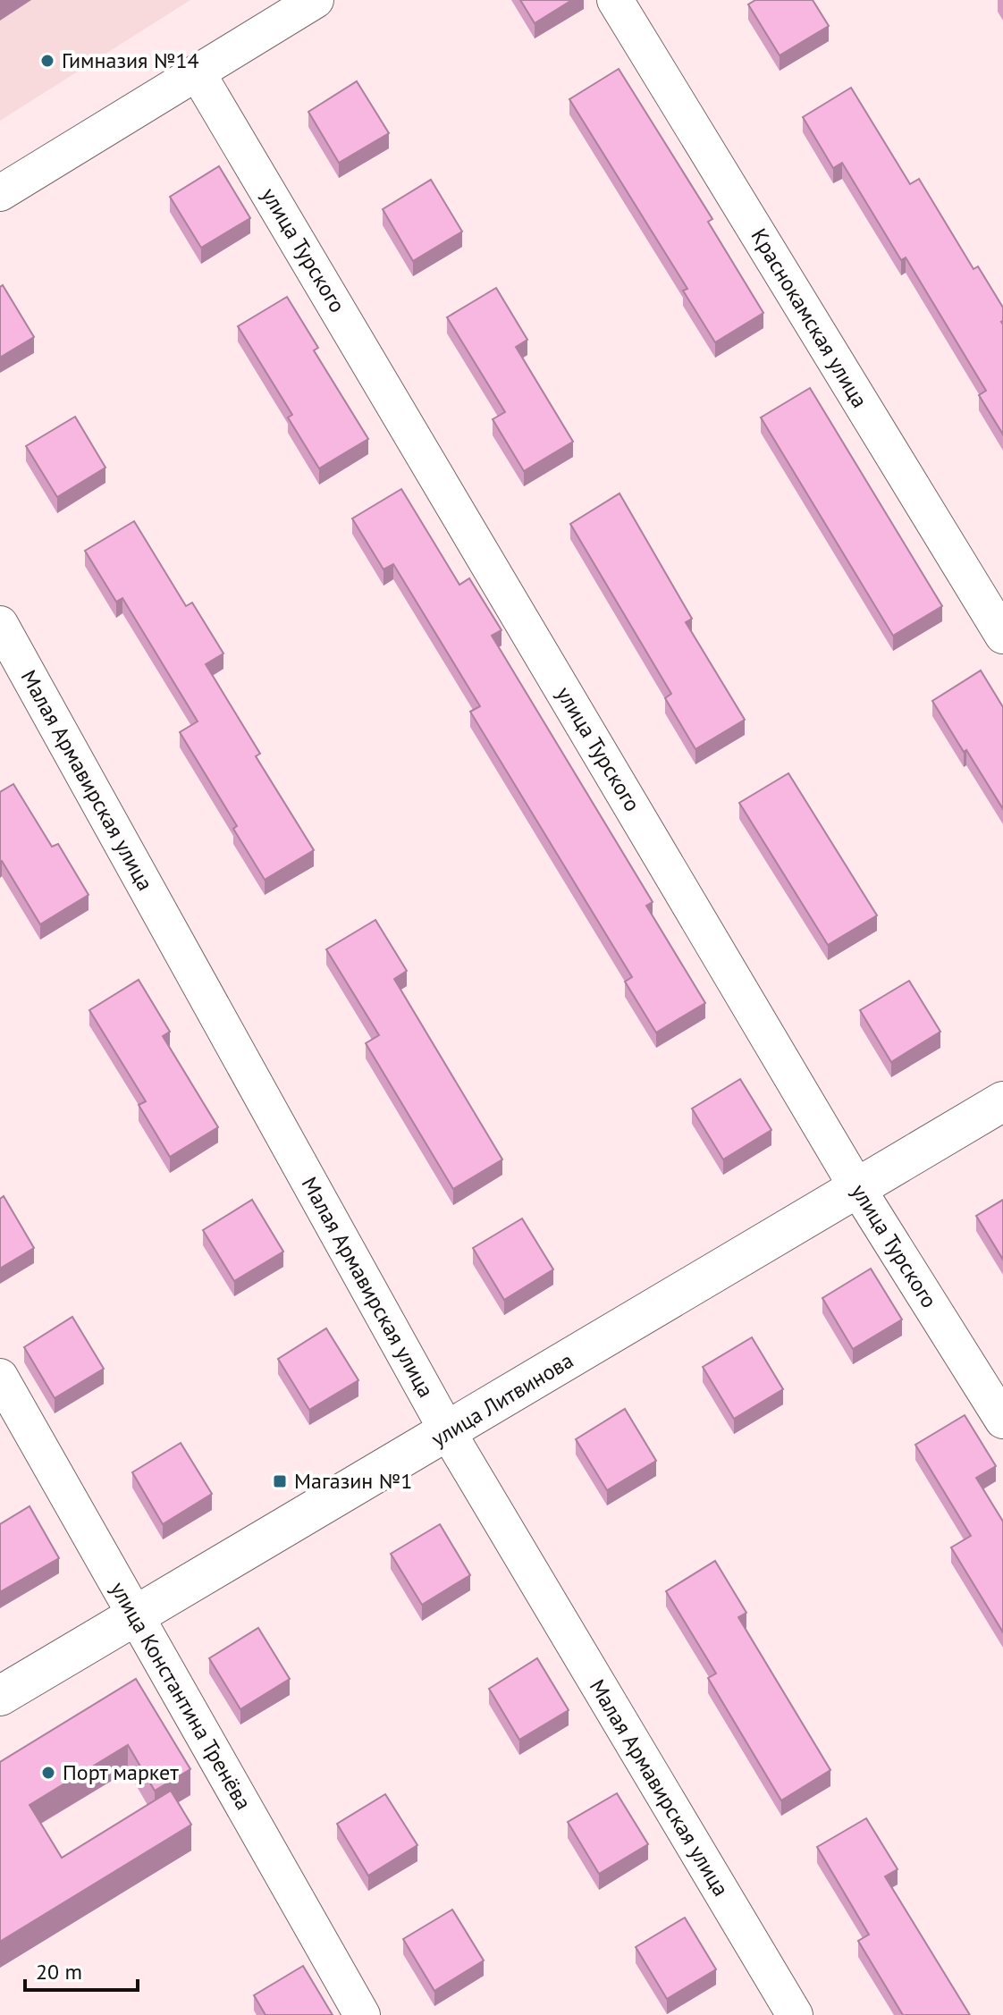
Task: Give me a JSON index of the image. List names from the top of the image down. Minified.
{"streets":{"street":["улица Турского","Краснокамская улица","Малая Армавирская улица","улица Литвинова","улица Константина Тренёва"]},"crossings":[["улица Турского","улица Литвинова"],["Малая Армавирская улица","улица Литвинова"],["улица Литвинова","улица Константина Тренёва"]],"places":{"other":["Гимназия №14","Порт маркет"],"transit":["Магазин №1"]},"scale_bar":"20 m"}
